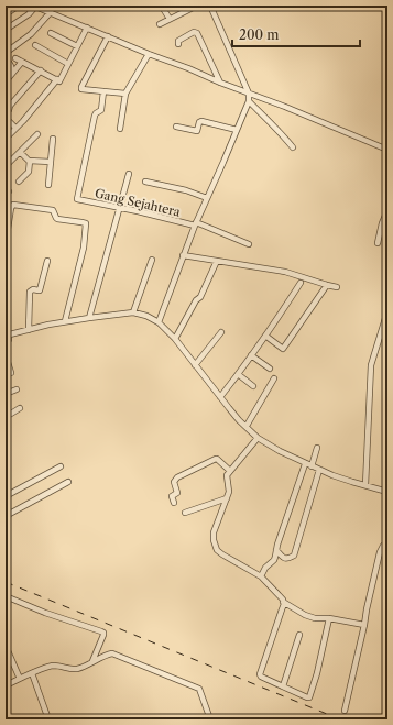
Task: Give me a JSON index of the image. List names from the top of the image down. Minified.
{"streets":{"street":["Gang Sejahtera"]},"scale_bar":"200 m"}
